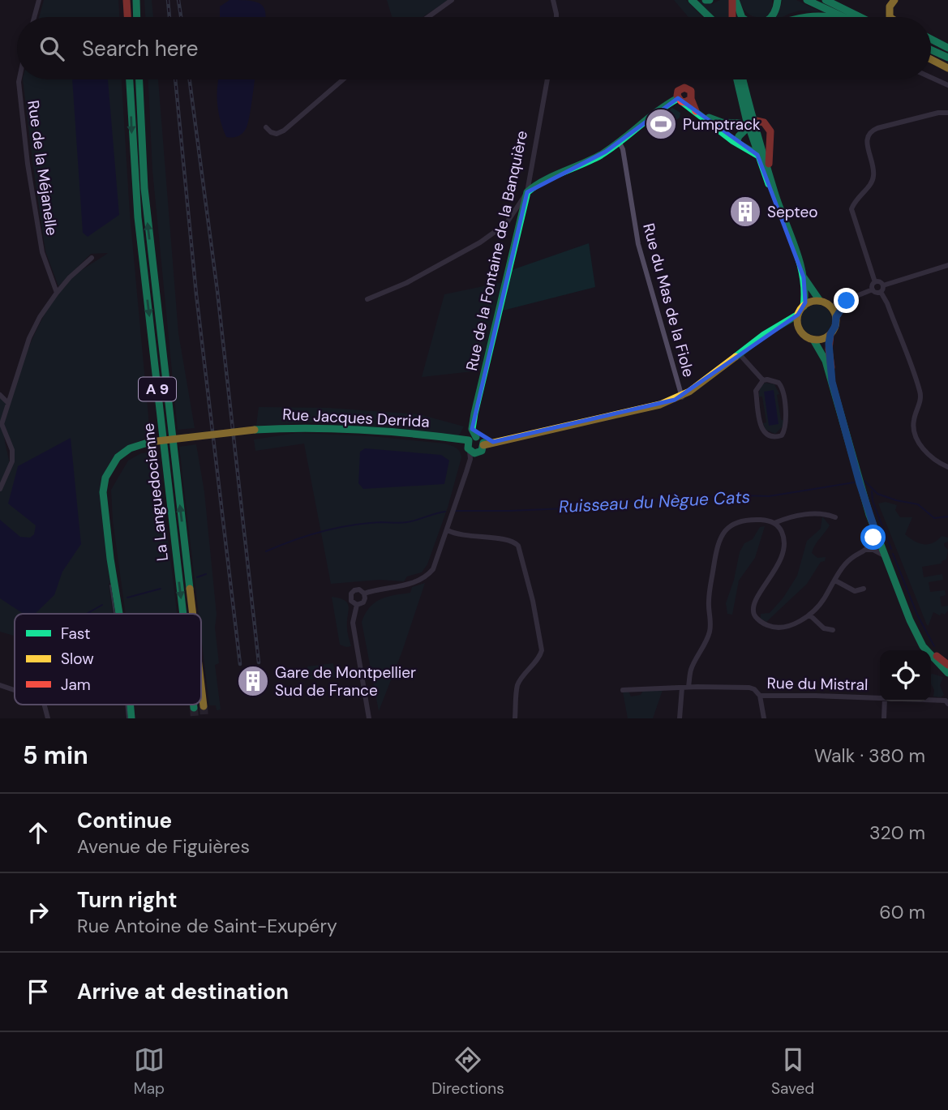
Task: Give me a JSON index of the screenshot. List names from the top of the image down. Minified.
{"streets":{"main road":["Rue de la Fontaine de la Banquière","A 9","Rue Jacques Derrida","La Languedocienne"],"street":["Rue de la Méjanelle","Rue du Mas de la Fiole","Rue du Mistral"]},"crossings":[["Rue de la Fontaine de la Banquière","Rue Jacques Derrida"],["Rue du Mas de la Fiole","Rue Jacques Derrida"]],"water":["Ruisseau du Nègue Cats"],"places":{"sports":["Pumptrack"],"building":["Septeo","Gare de Montpellier Sud de France"]},"legend":["Fast","Slow","Jam"],"page":{"search":"Search here","heading":["5 min","Walk · 380 m"],"list":[["Continue","Avenue de Figuières","320 m"],["Turn right","Rue Antoine de Saint-Exupéry","60 m"],"Arrive at destination"],"nav":["Map","Directions","Saved"]}}
